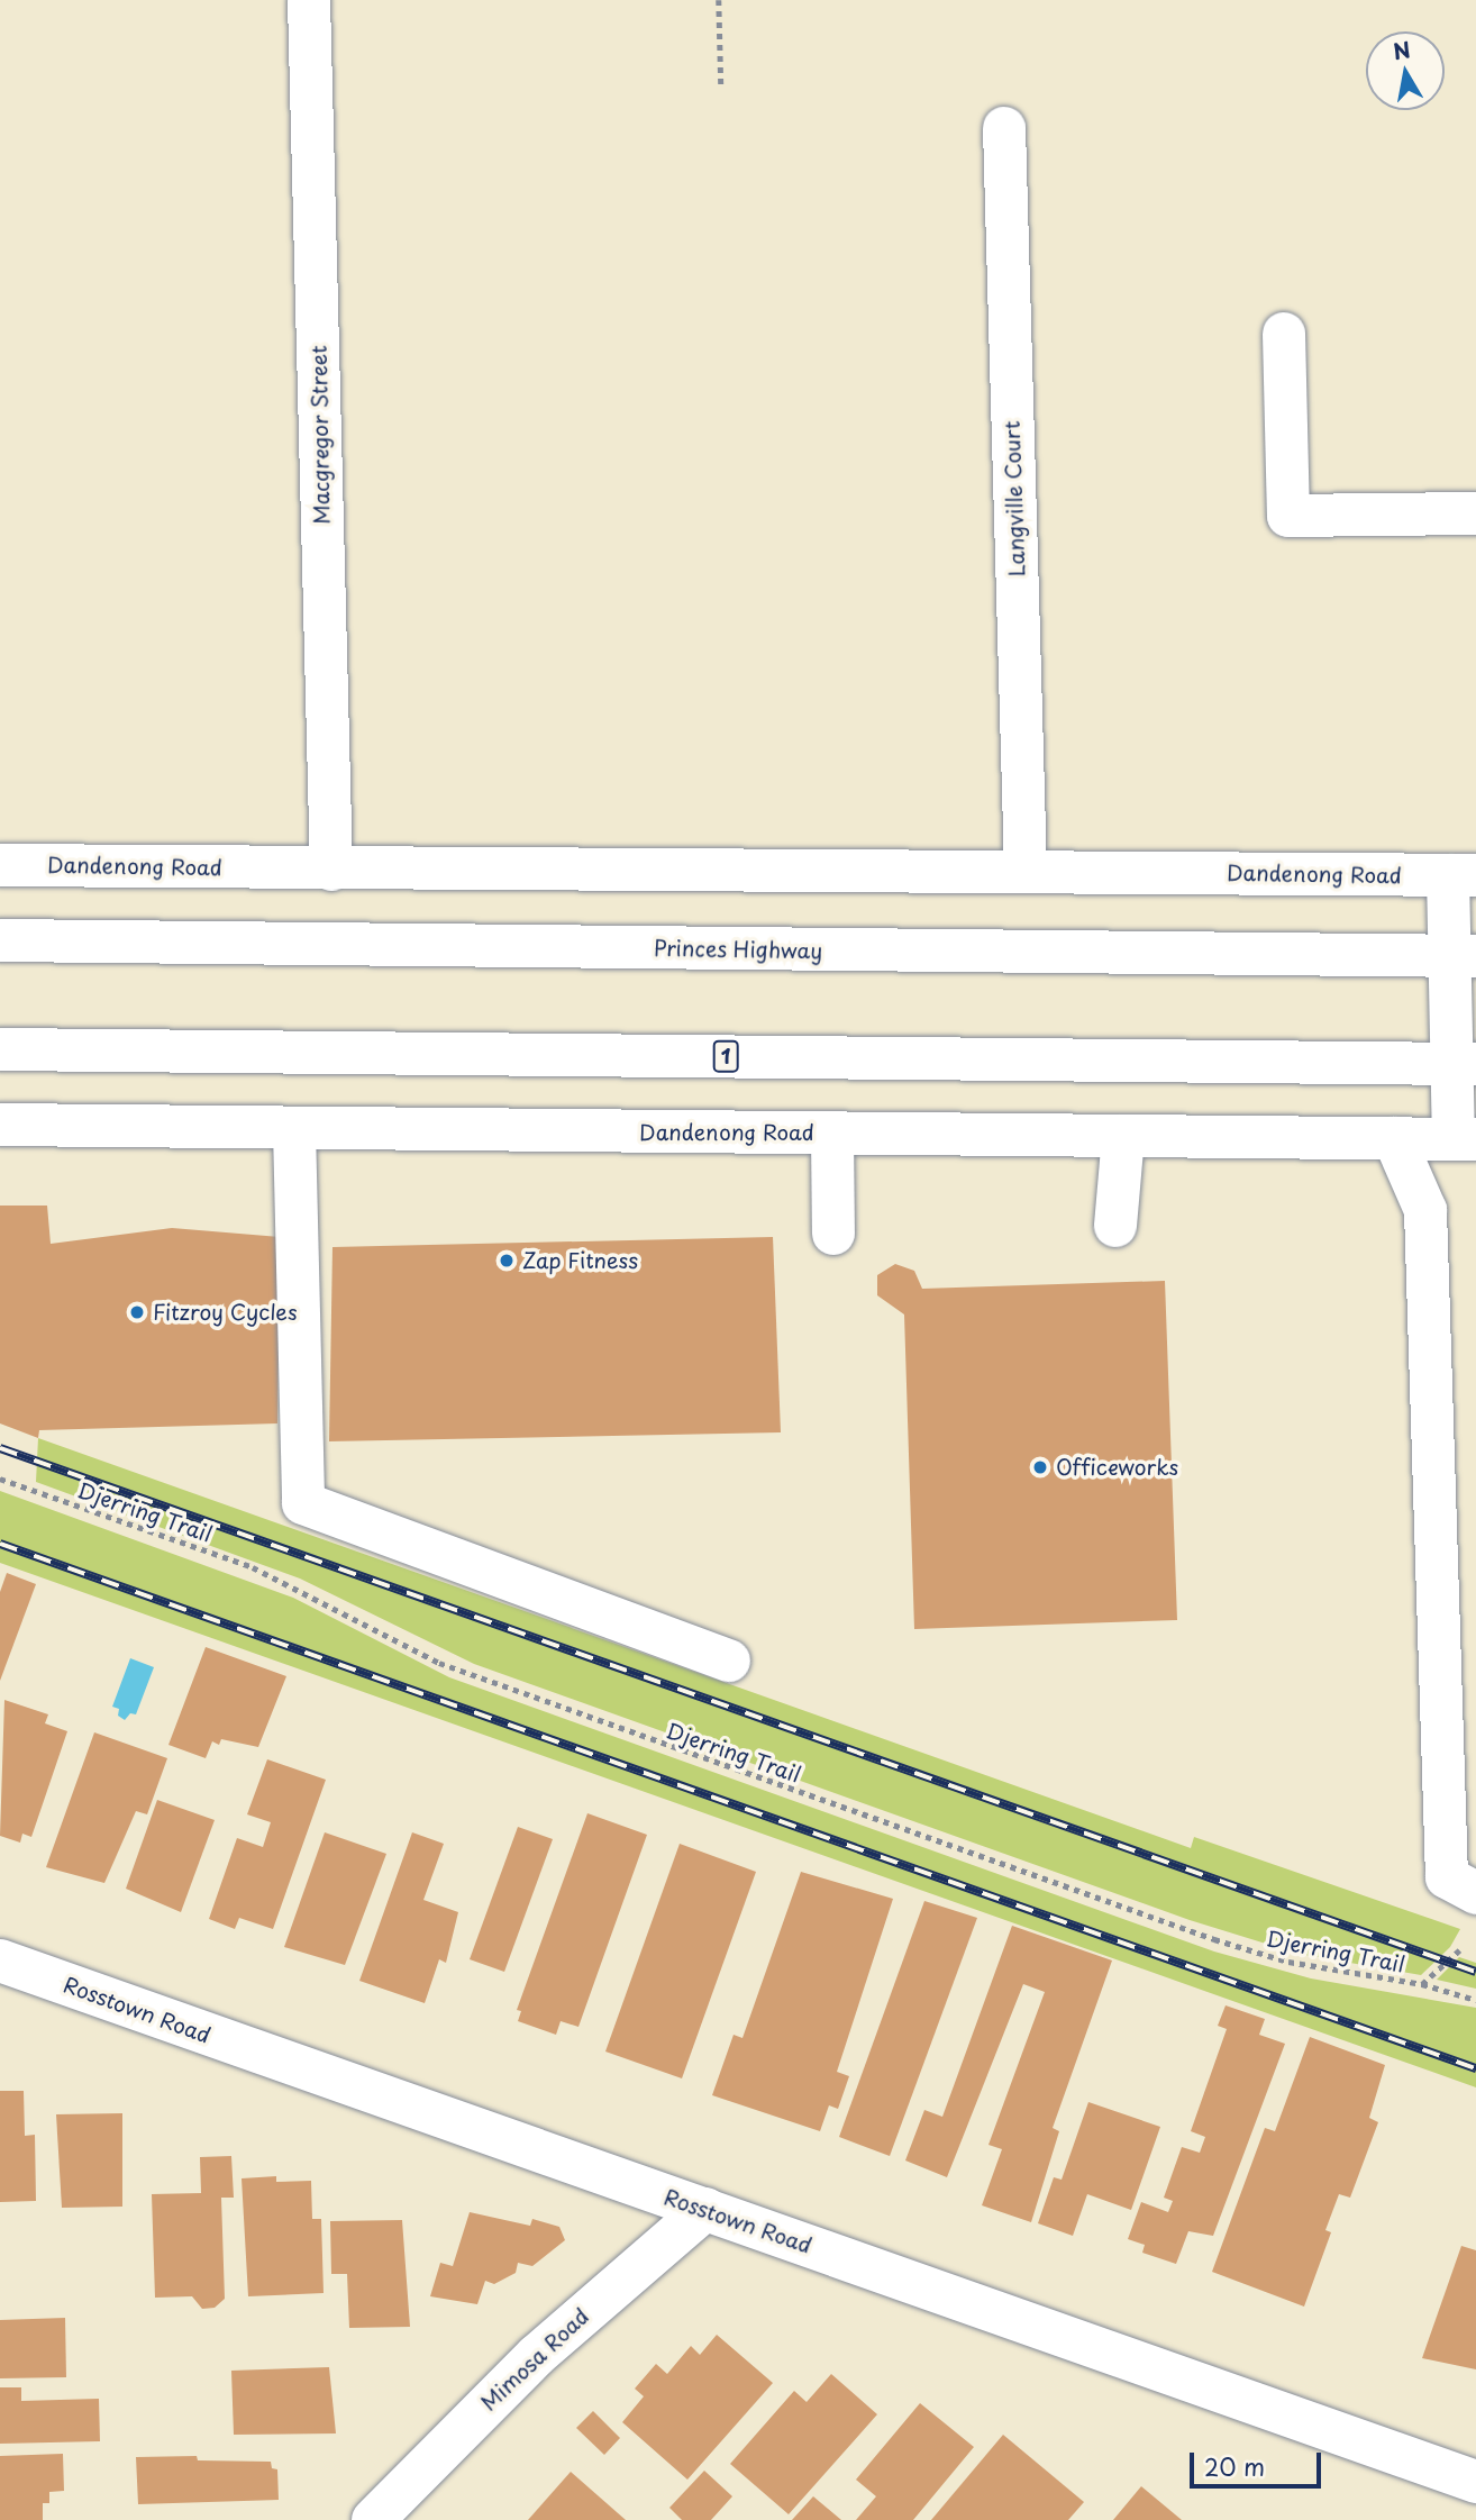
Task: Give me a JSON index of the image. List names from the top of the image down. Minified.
{"streets":{"main road":["Macgregor Street","Langville Court","Dandenong Road","Princes Highway","1","Rosstown Road","Mimosa Road"],"path":["Djerring Trail"]},"crossings":[["Macgregor Street","Dandenong Road"],["Langville Court","Dandenong Road"],["Dandenong Road","Princes Highway"],["Dandenong Road","1"],["Rosstown Road","Mimosa Road"]],"places":["Zap Fitness","Fitzroy Cycles","Officeworks"],"scale_bar":"20 m","north":"top"}
